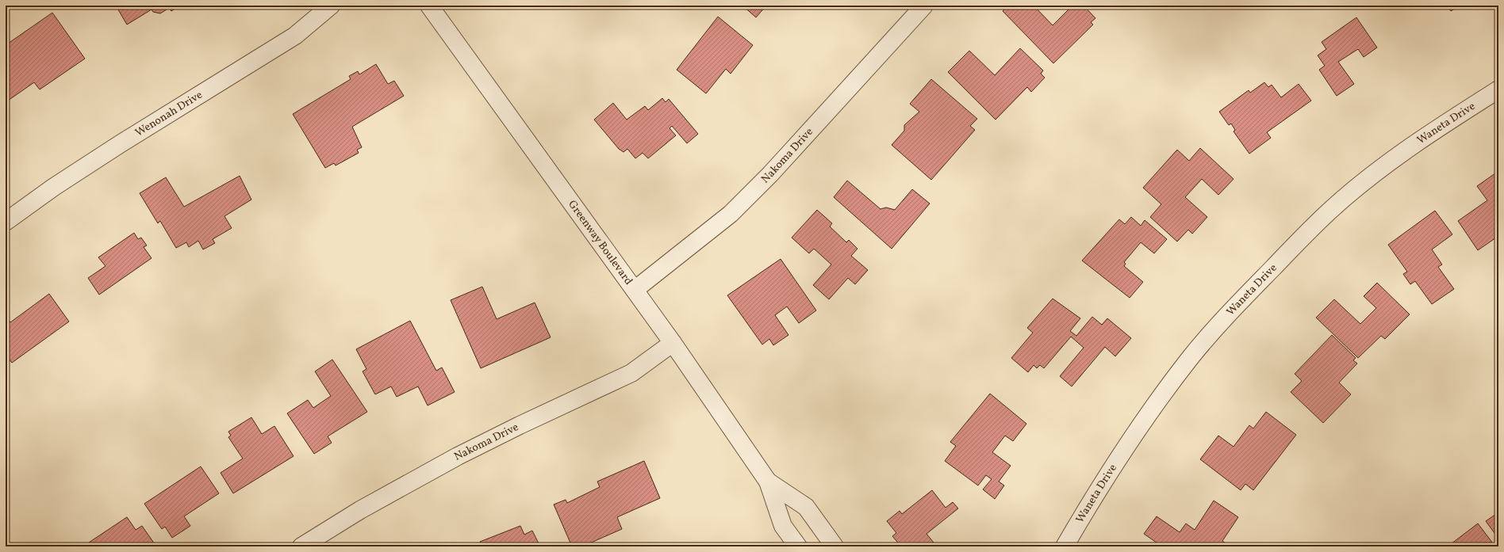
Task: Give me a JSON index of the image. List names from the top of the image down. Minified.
{"streets":{"street":["Wenonah Drive","Waneta Drive","Nakoma Drive","Greenway Boulevard"]},"crossings":[["Nakoma Drive","Greenway Boulevard"]]}
